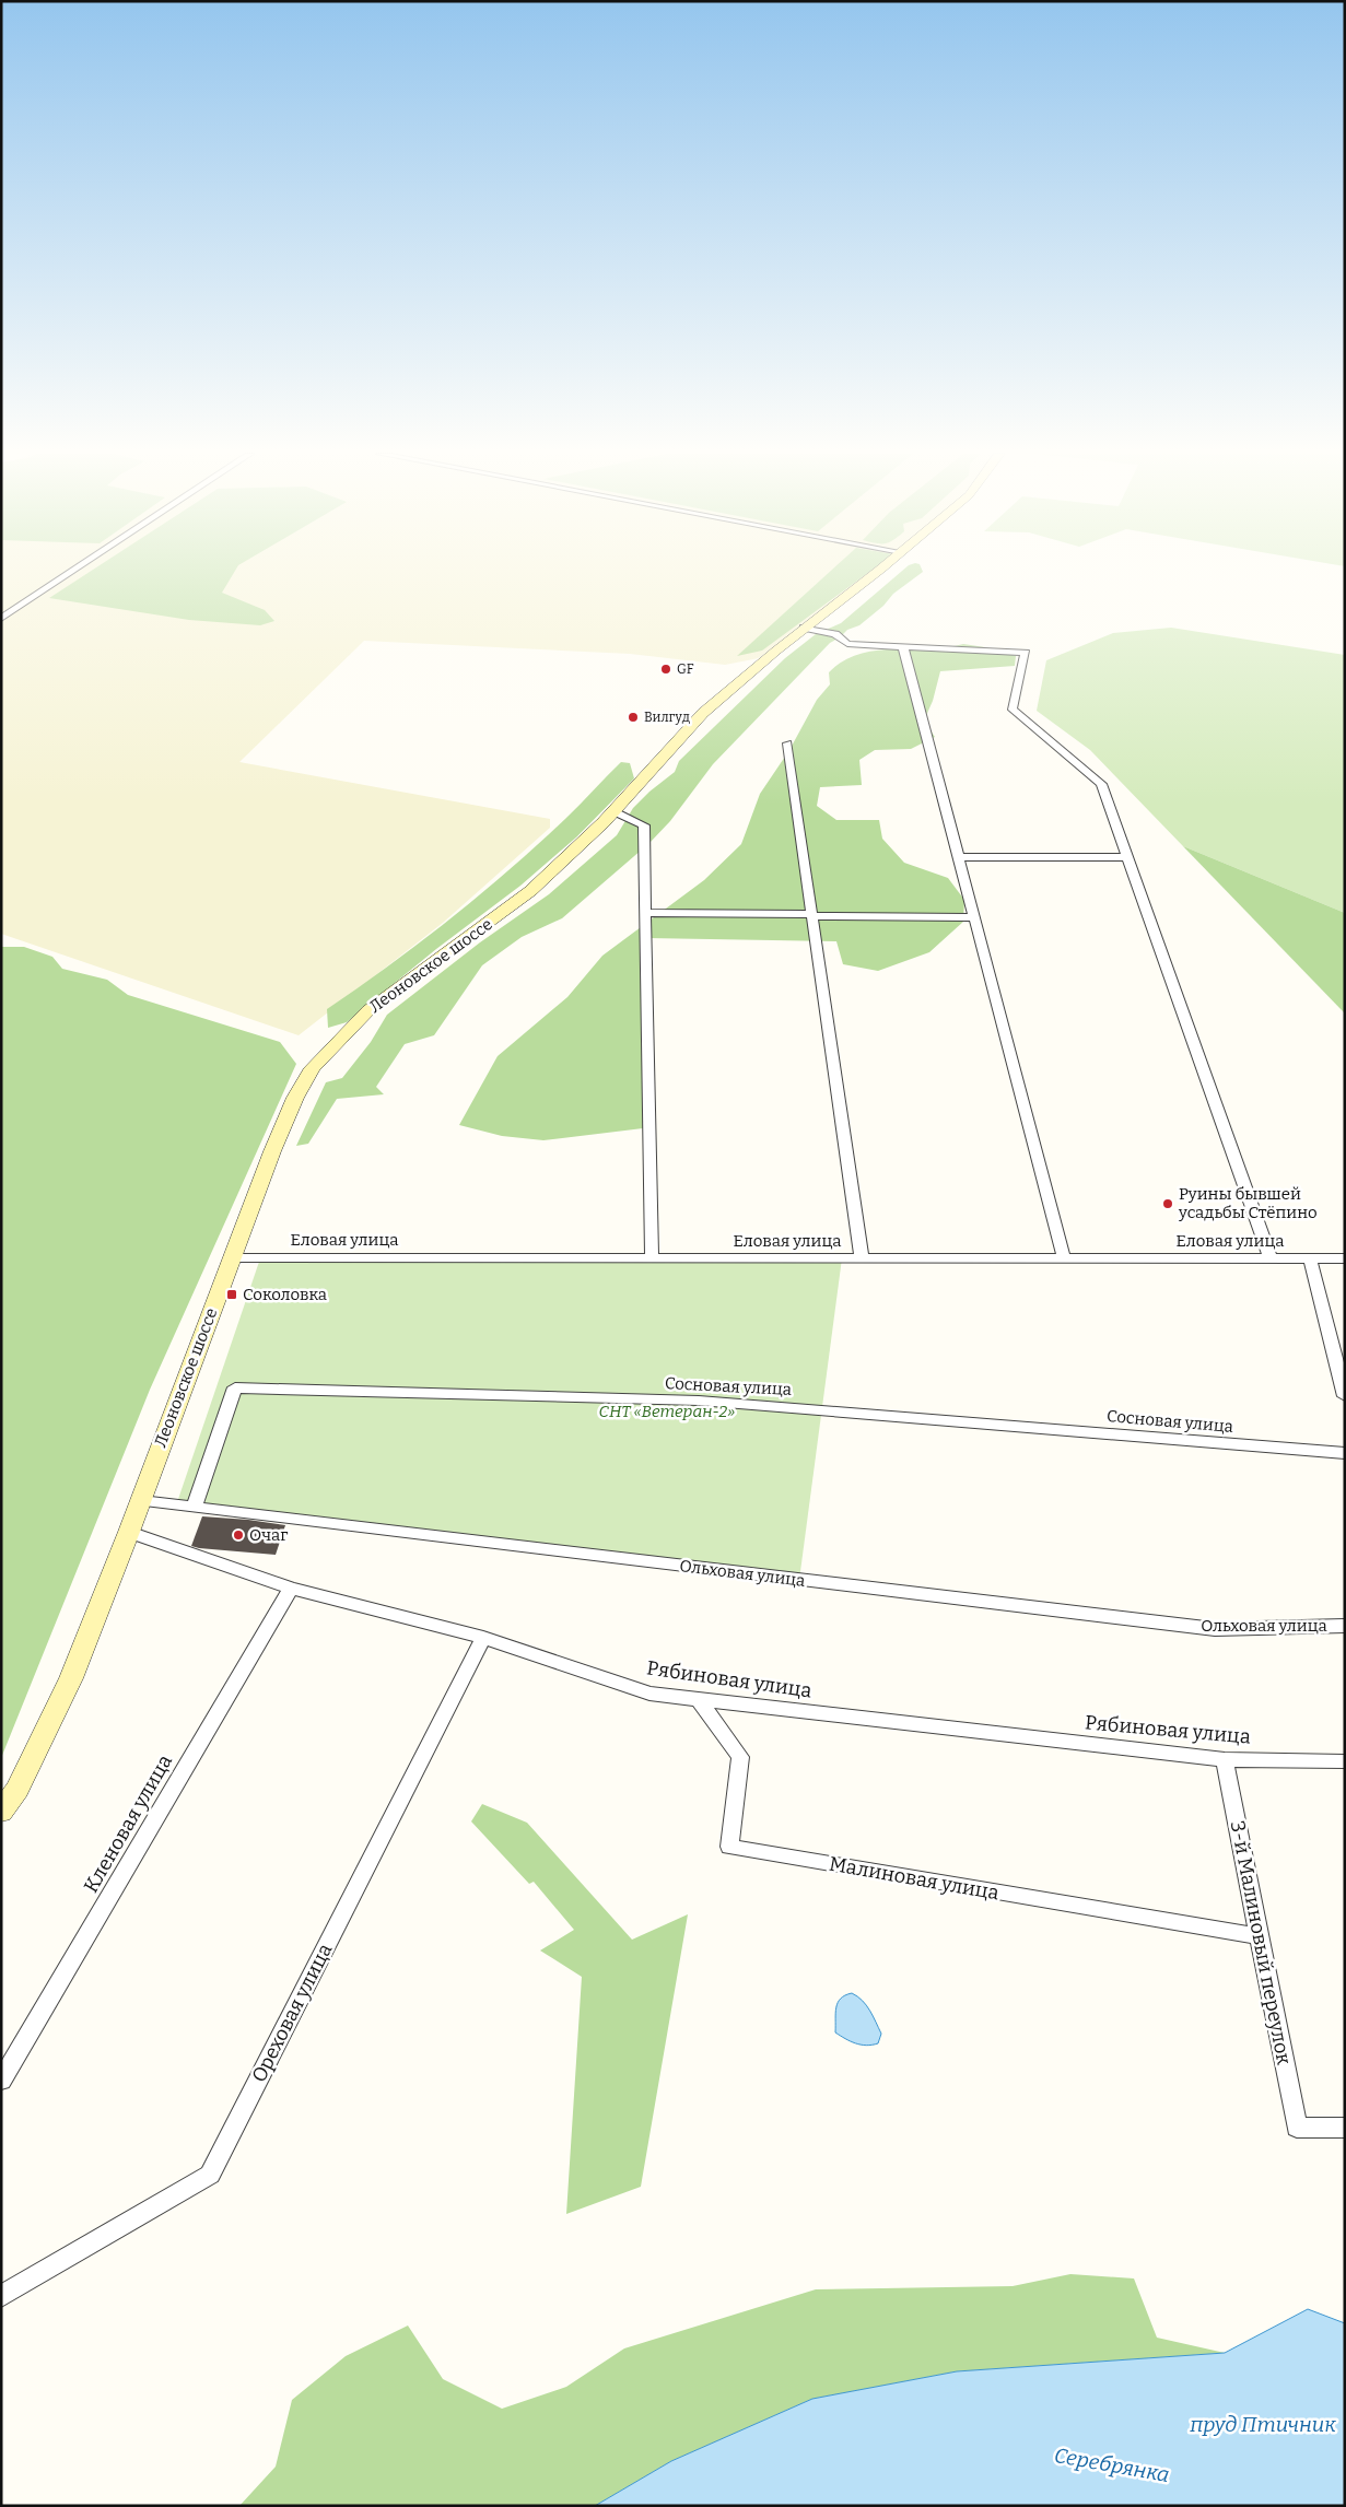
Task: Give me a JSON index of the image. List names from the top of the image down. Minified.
{"streets":{"main road":["Леоновское шоссе"],"street":["Еловая улица","Сосновая улица","Ольховая улица","Рябиновая улица","Кленовая улица","Малиновая улица","3-й Малиновый переулок","Ореховая улица"]},"crossings":[["Леоновское шоссе","Еловая улица"],["Леоновское шоссе","Ольховая улица"],["Леоновское шоссе","Рябиновая улица"],["Сосновая улица","Ольховая улица"],["Рябиновая улица","Кленовая улица"],["Рябиновая улица","Малиновая улица"],["Рябиновая улица","3-й Малиновый переулок"],["Рябиновая улица","Ореховая улица"],["Малиновая улица","3-й Малиновый переулок"]],"water":["пруд Птичник","Серебрянка"],"parks":["СНТ «Ветеран-2»"],"places":{"other":["GF","Вилгуд","Руины бывшей усадьбы Стёпино","Очаг"],"transit":["Соколовка"]}}
